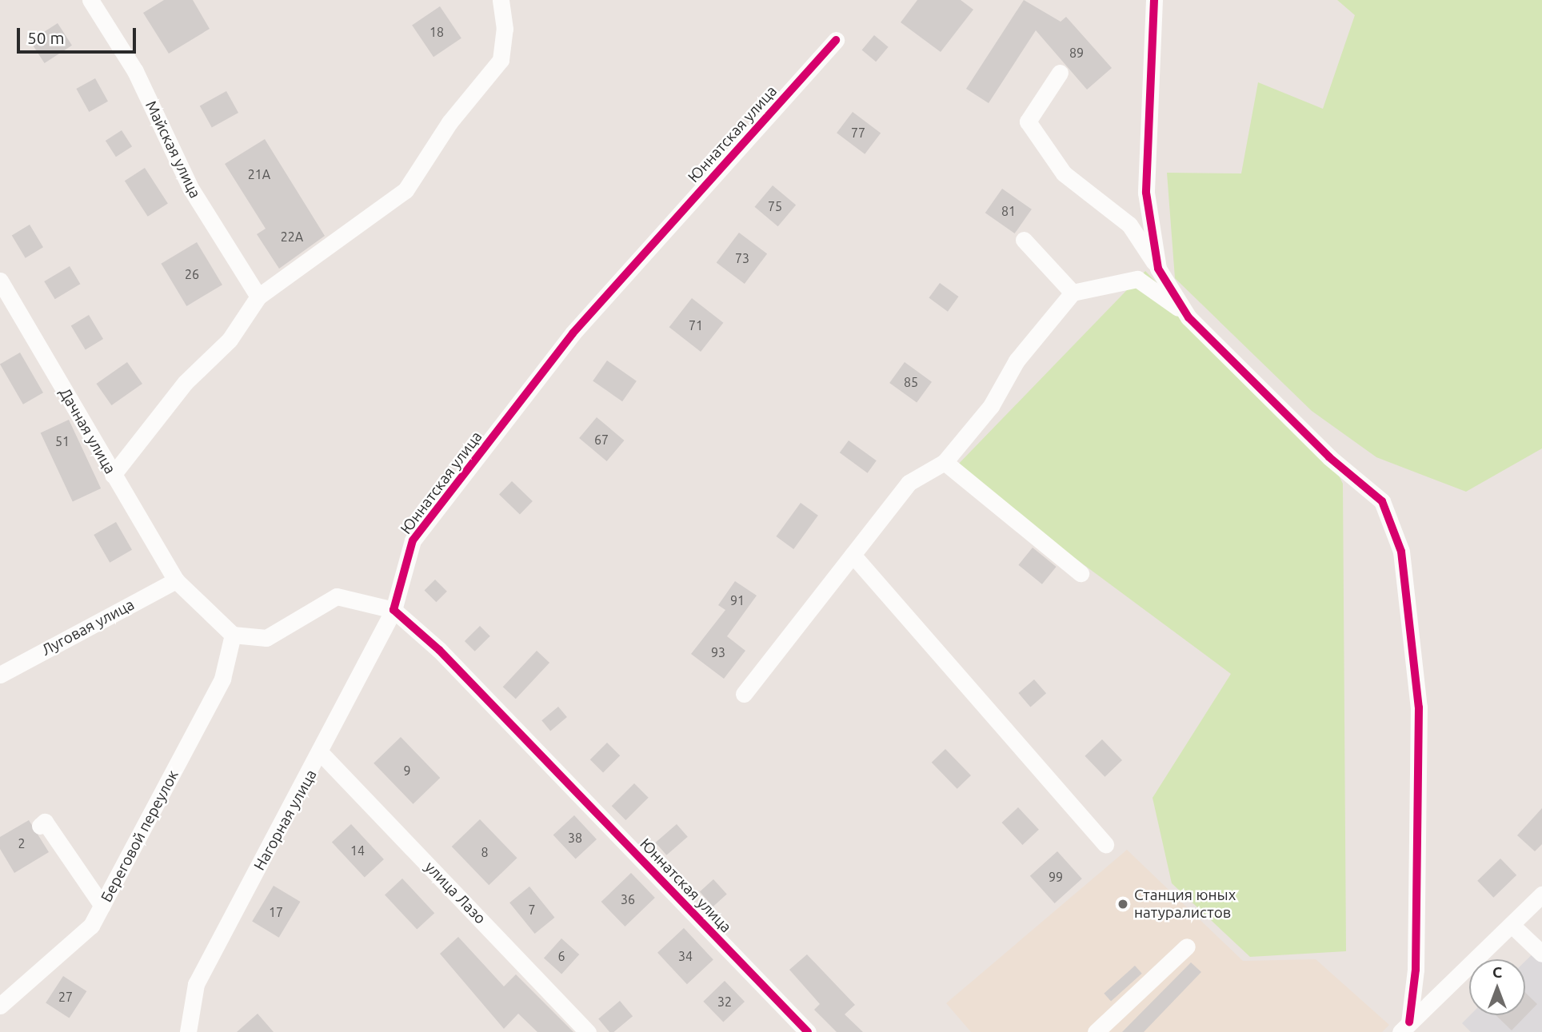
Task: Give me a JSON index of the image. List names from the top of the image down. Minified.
{"streets":{"street":["Юннатская улица","Майская улица","Дачная улица","Луговая улица","Нагорная улица","Береговой переулок","улица Лазо"]},"crossings":[["Юннатская улица","Нагорная улица"],["Дачная улица","Луговая улица"],["Дачная улица","Береговой переулок"],["Нагорная улица","улица Лазо"]],"places":["Станция юных натуралистов"],"house_numbers":["18","89","77","21А","75","81","22А","73","26","71","85","67","51","91","93","9","38","2","14","8","99","36","7","17","6","34","27","32"],"scale_bar":"50 m","north":"top"}
